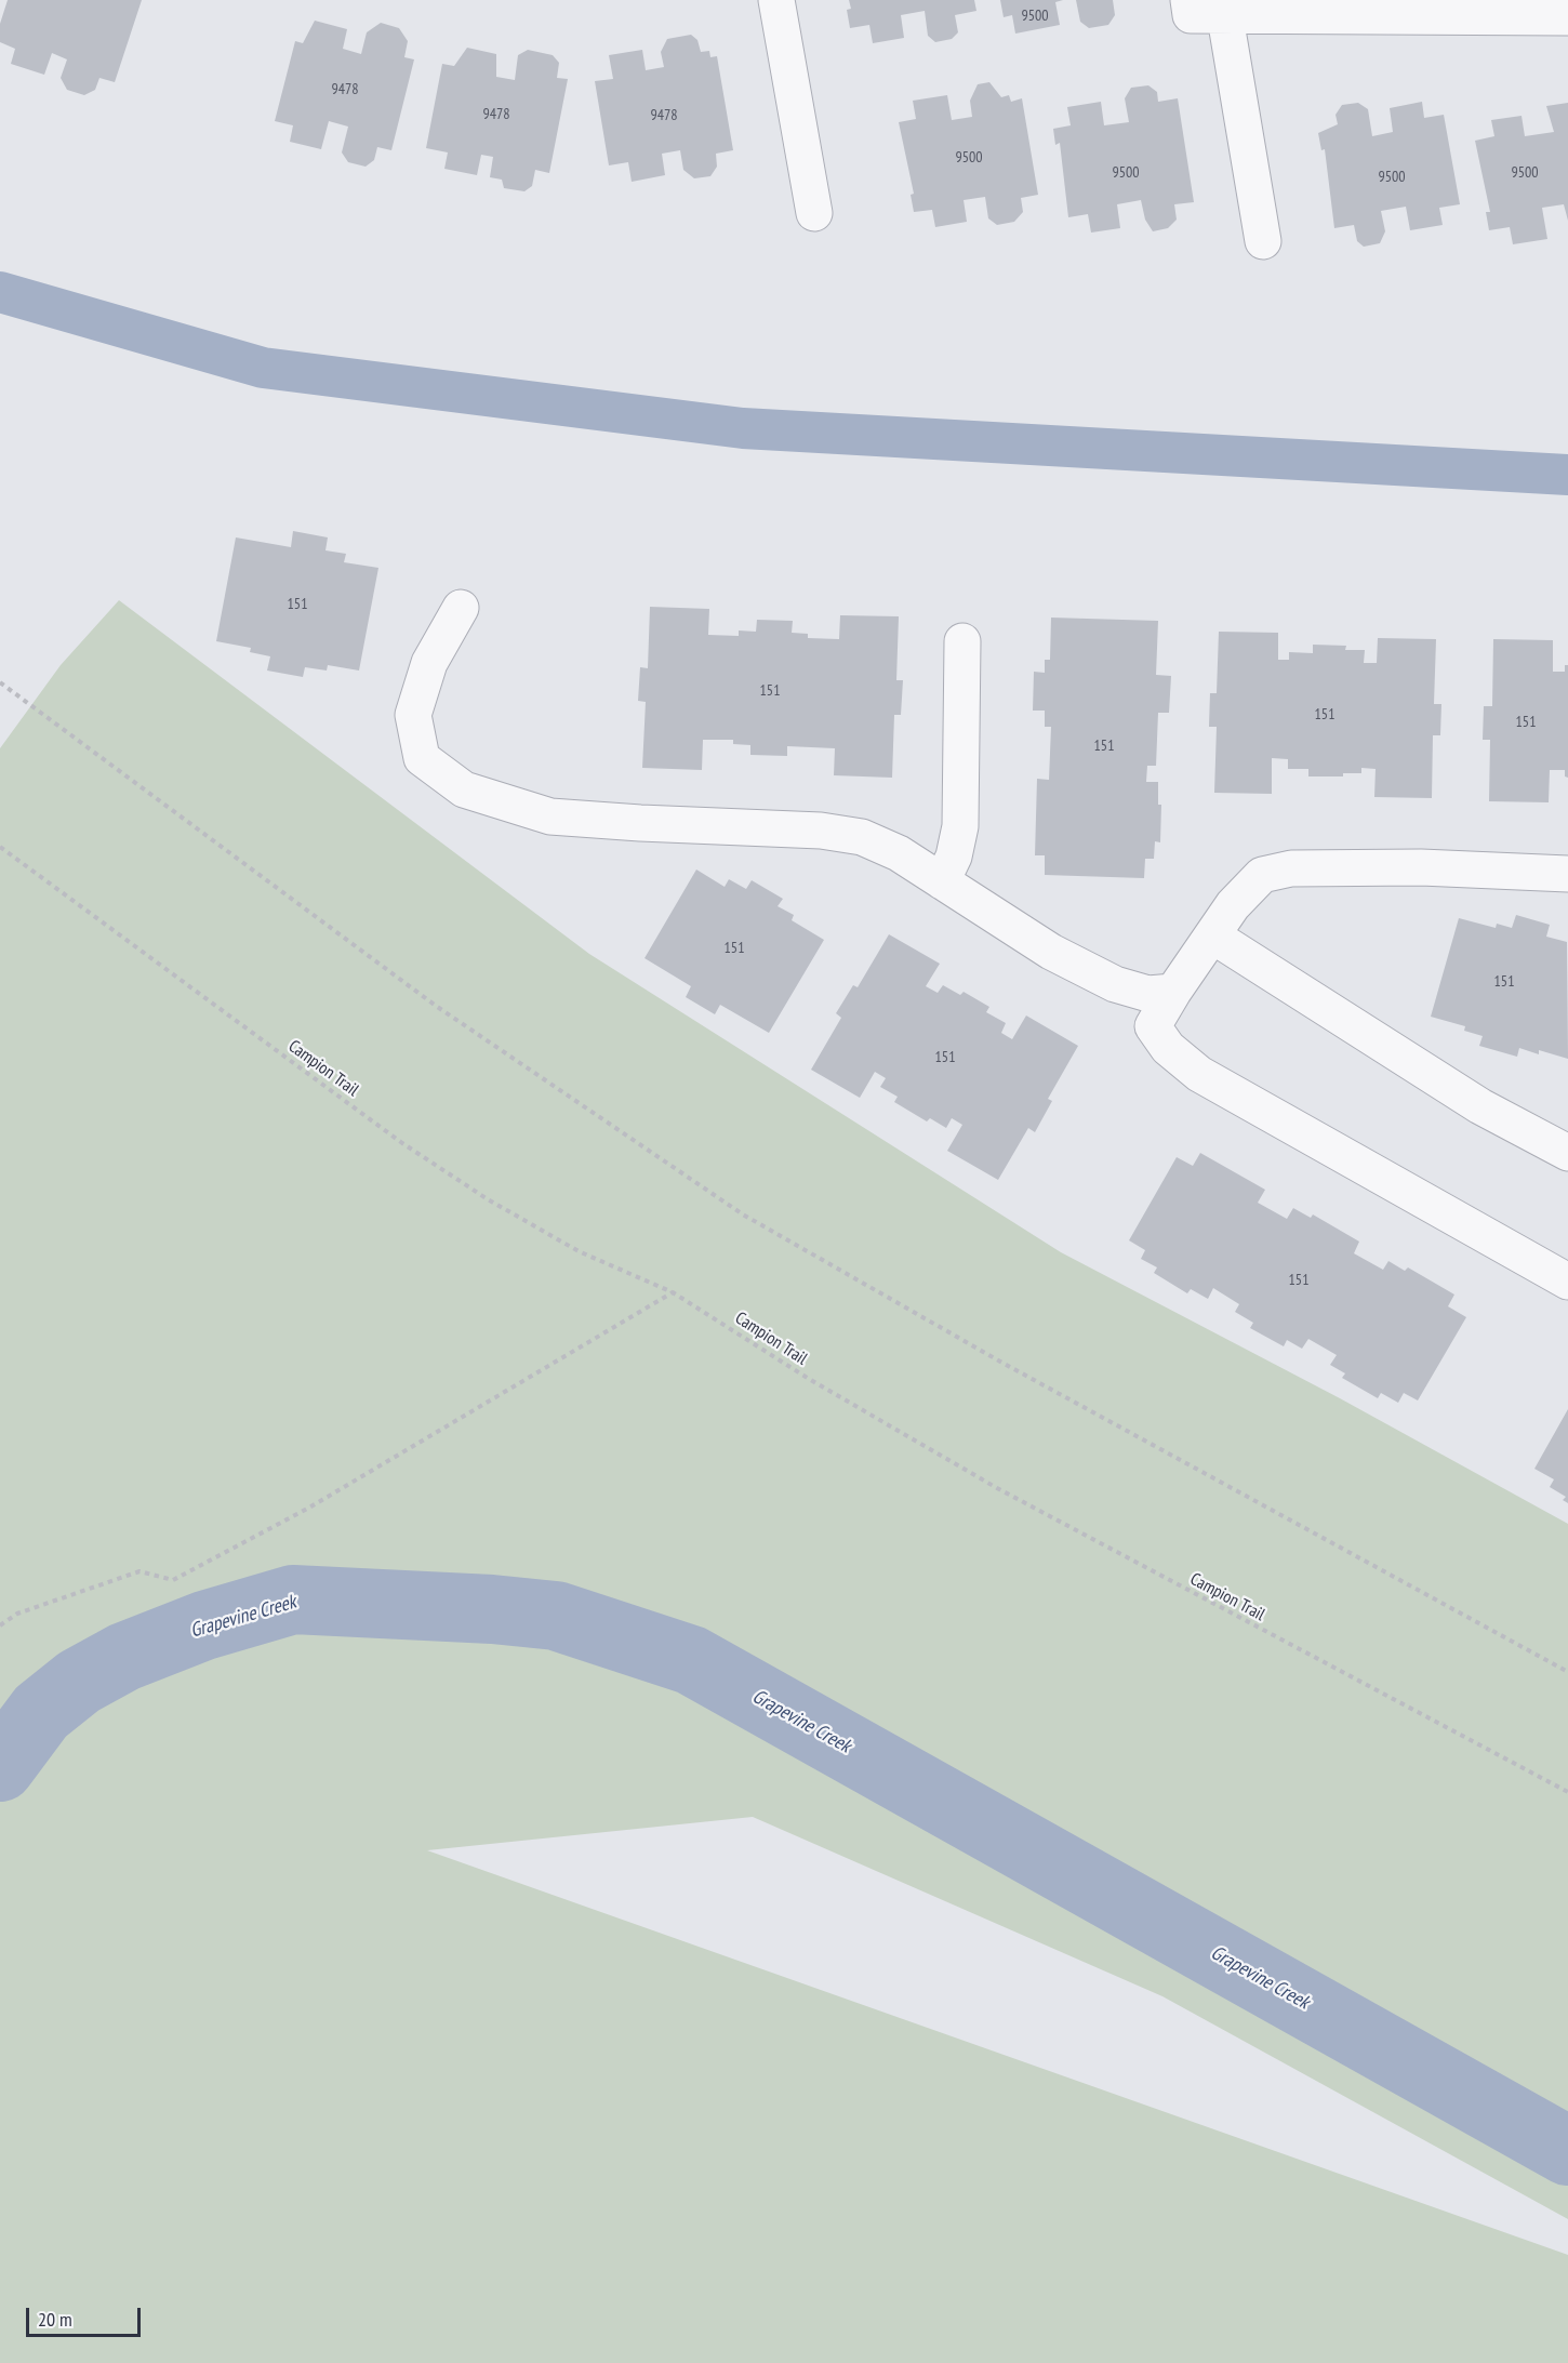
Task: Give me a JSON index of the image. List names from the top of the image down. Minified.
{"streets":{"path":["Campion Trail"]},"water":["Grapevine Creek"],"house_numbers":["9500","9478","9478","9478","9500","9500","9500","9500","151","151","151","151","151","151","151","151","151"],"scale_bar":"20 m"}
